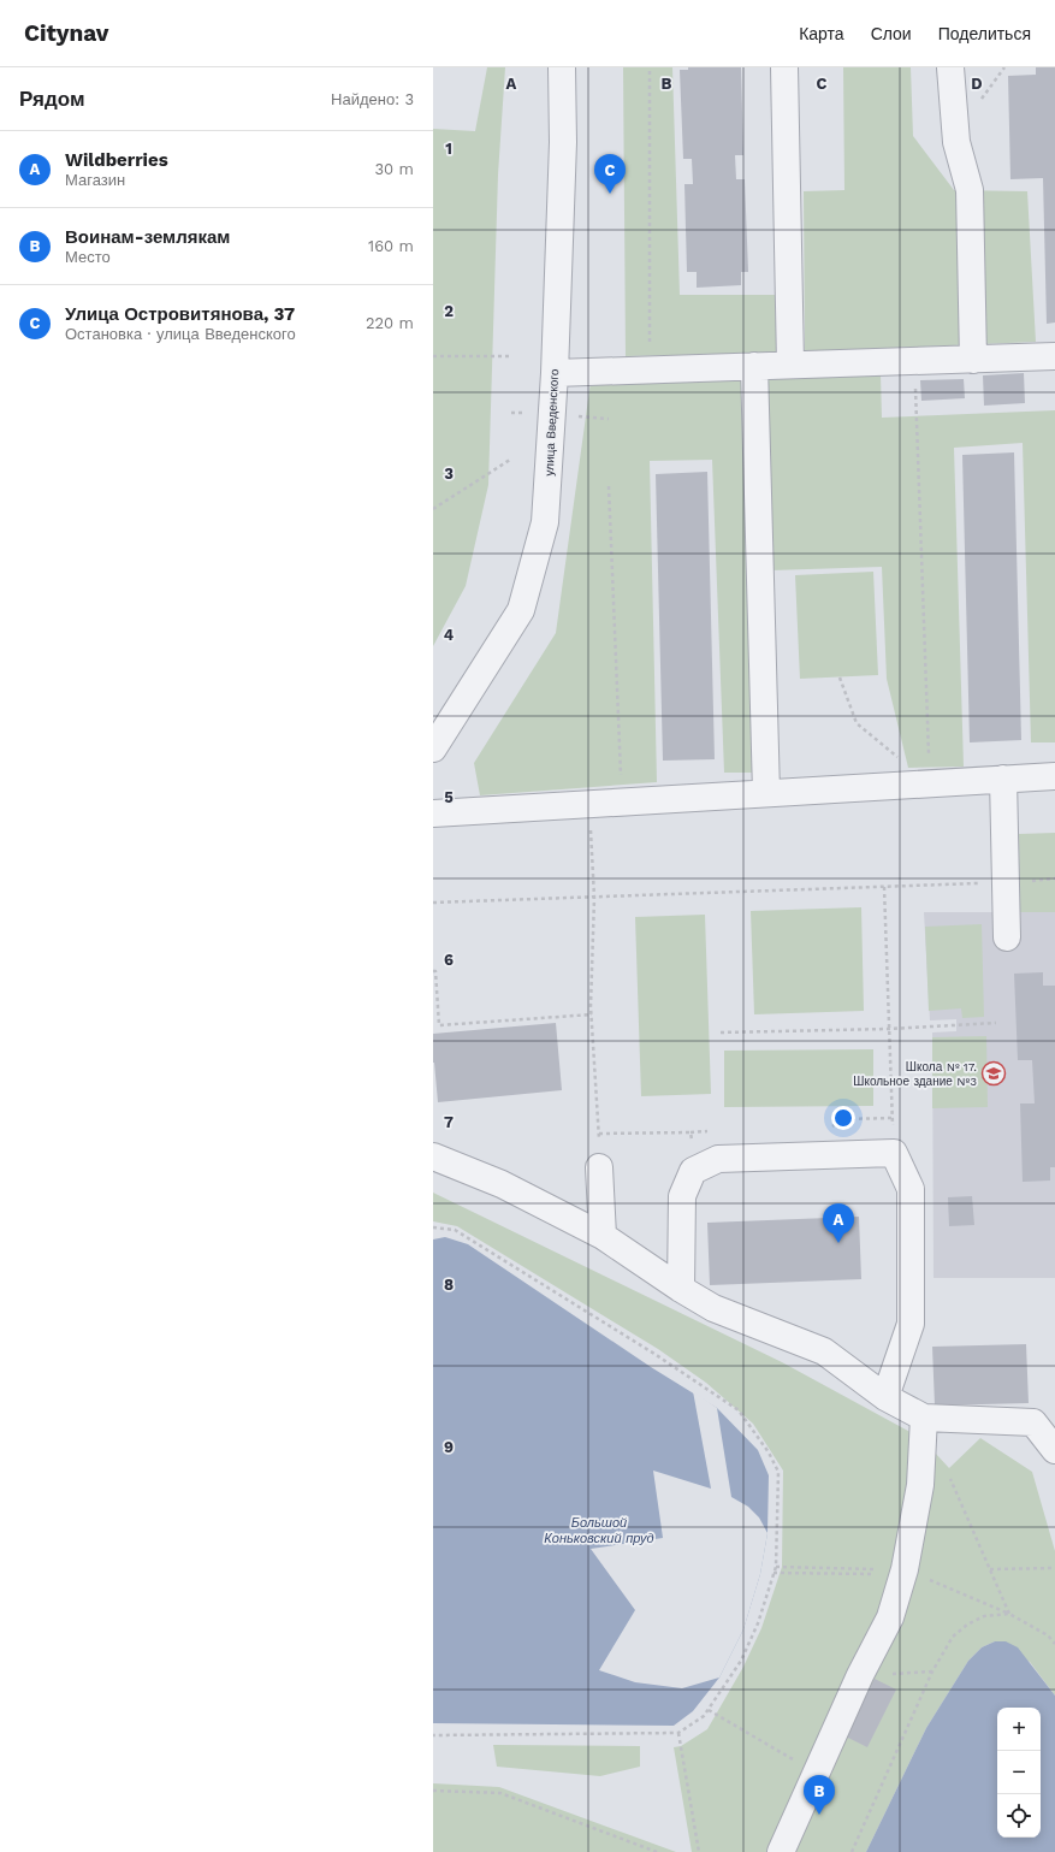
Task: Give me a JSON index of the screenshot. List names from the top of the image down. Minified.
{"streets":{"street":["улица Введенского"]},"water":["Большой Коньковский пруд"],"places":{"school or university":["Школа № 17. Школьное здание №3"]},"page":{"header":"Citynav","nav":["Карта","Слои","Поделиться"],"heading":["Рядом","Найдено: 3"],"list":[{"mark":"A","name":"Wildberries","note":"Магазин","value":"30 m"},{"mark":"B","name":"Воинам-землякам","note":"Место","value":"160 m"},{"mark":"C","name":"Улица Островитянова, 37","note":"Остановка · улица Введенского","value":"220 m"}],"pins":["C","A","B"],"map_buttons":["+","−"]},"grid":{"columns":["A","B","C","D"],"rows":["1","2","3","4","5","6","7","8","9"]}}
